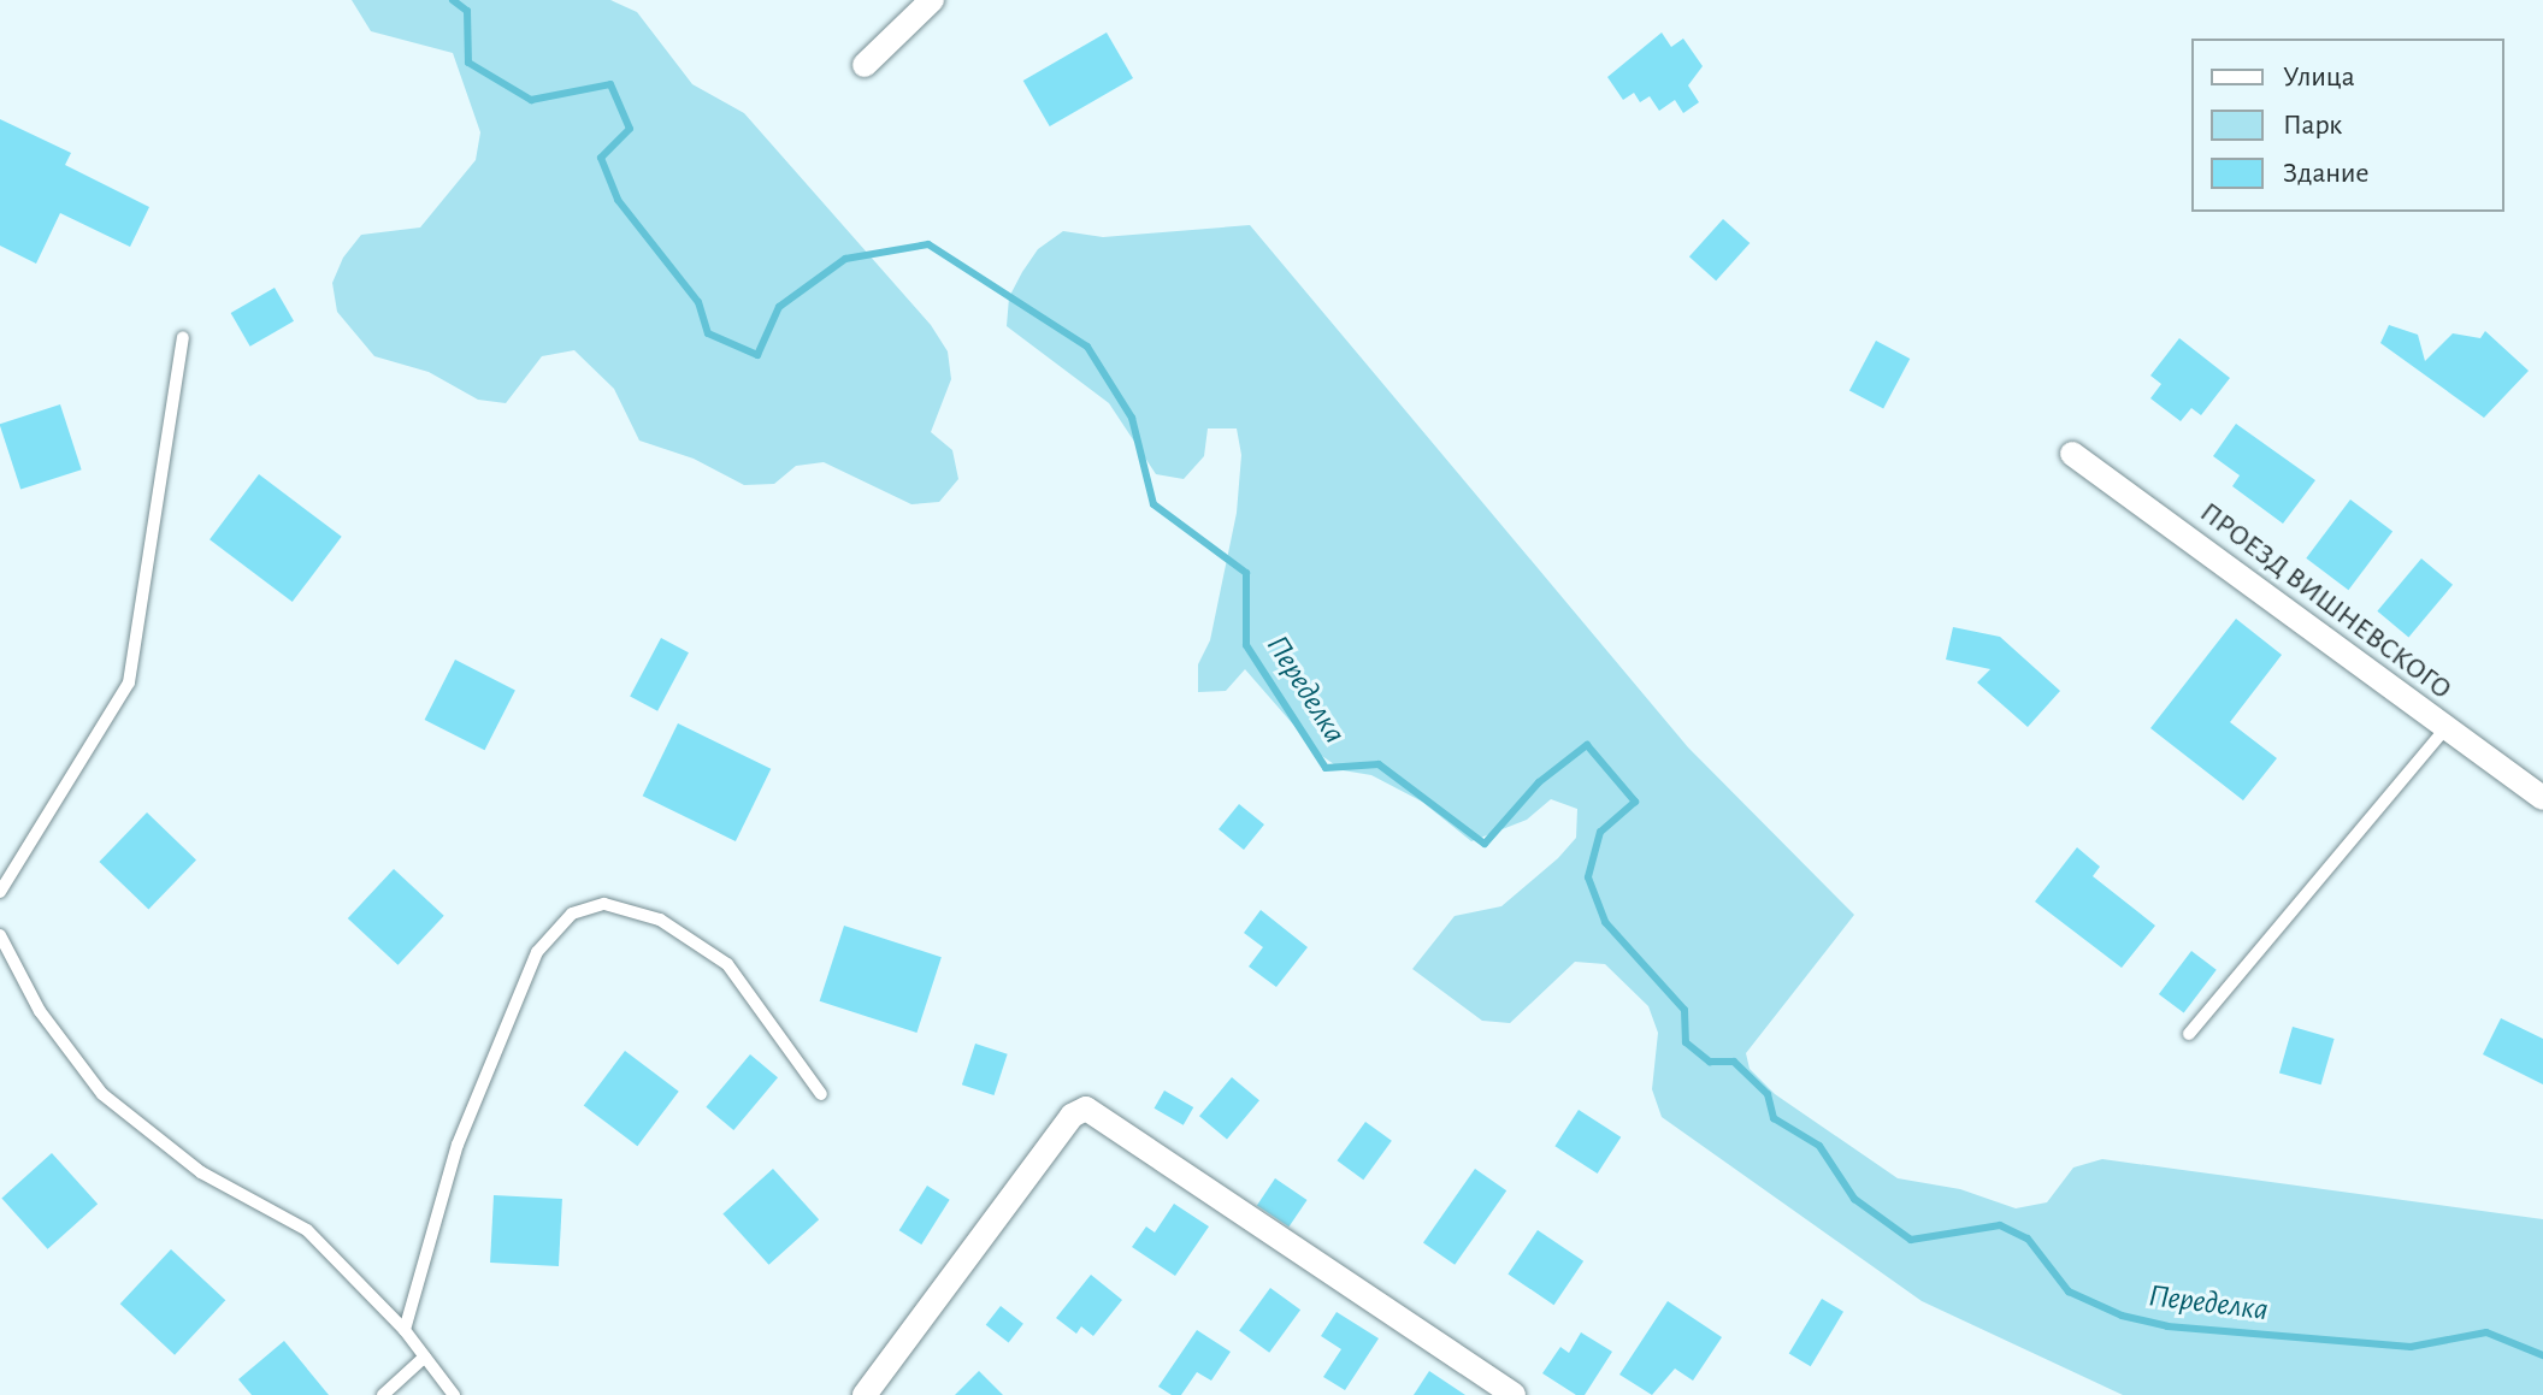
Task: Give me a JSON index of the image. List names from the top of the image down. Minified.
{"streets":{"street":["ПРОЕЗД ВИШНЕВСКОГО"]},"water":["Переделка"],"legend":["Улица","Парк","Здание"]}
